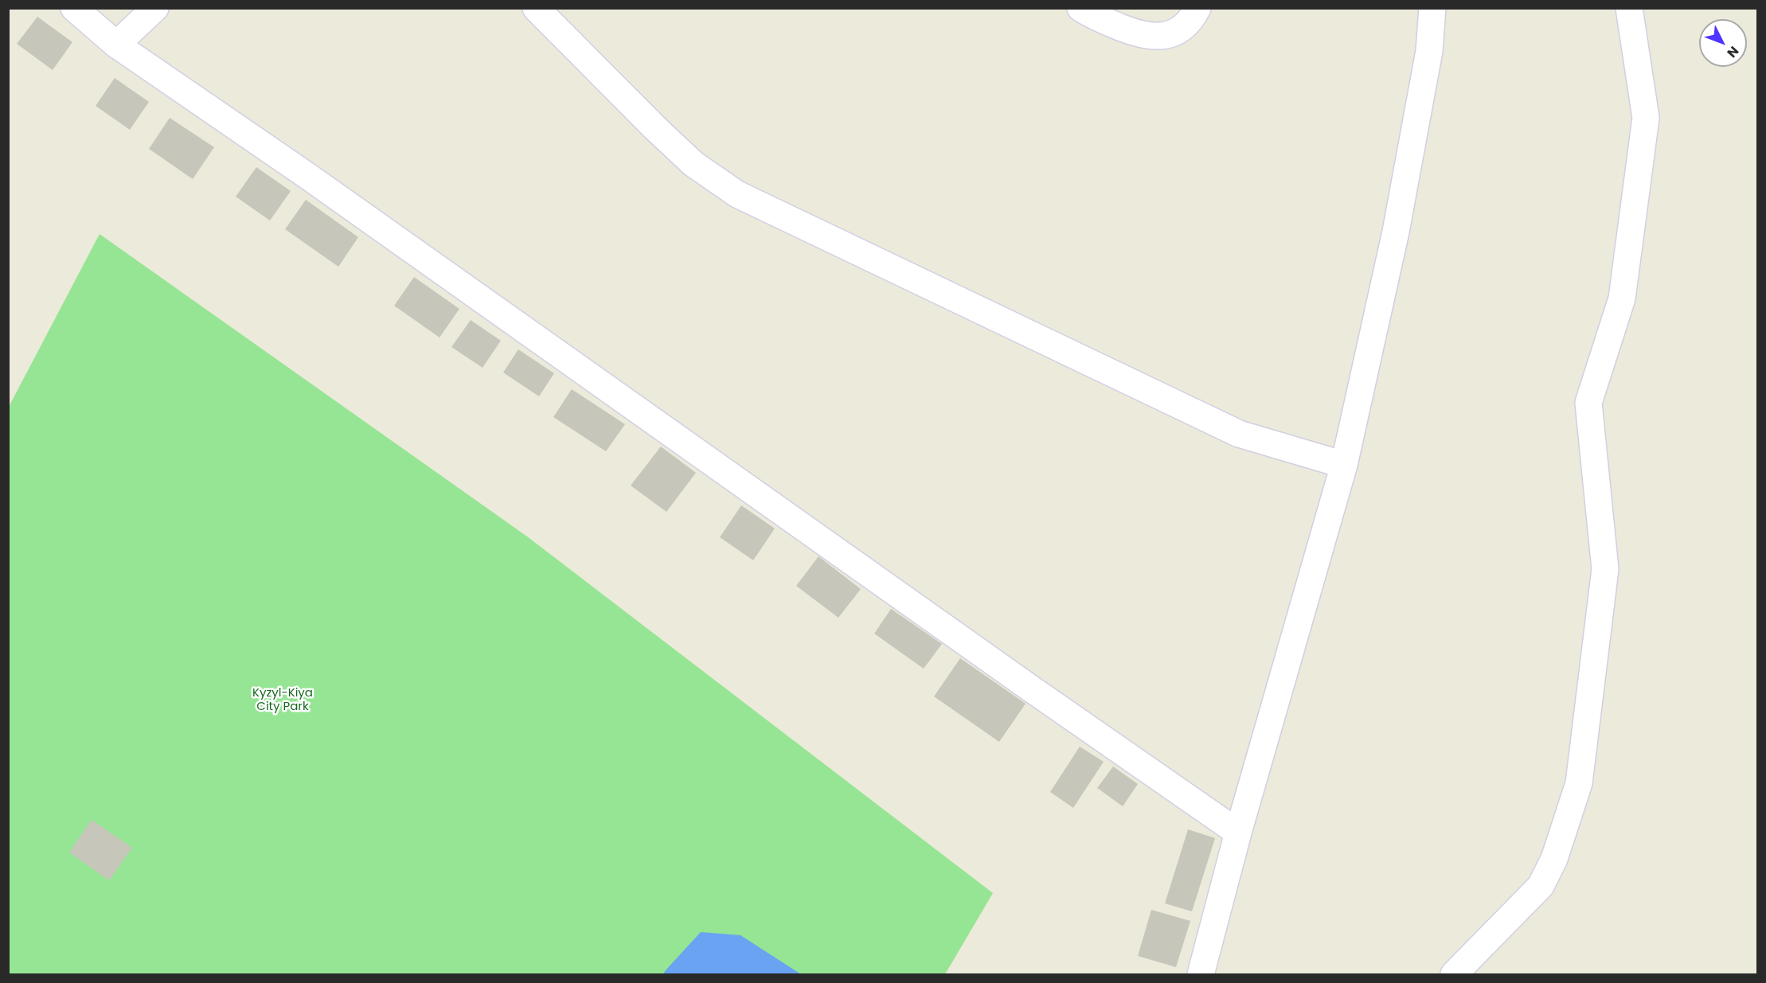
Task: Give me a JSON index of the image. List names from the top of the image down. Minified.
{"parks":["Kyzyl-Kiya City Park"],"north":"bottom right"}
